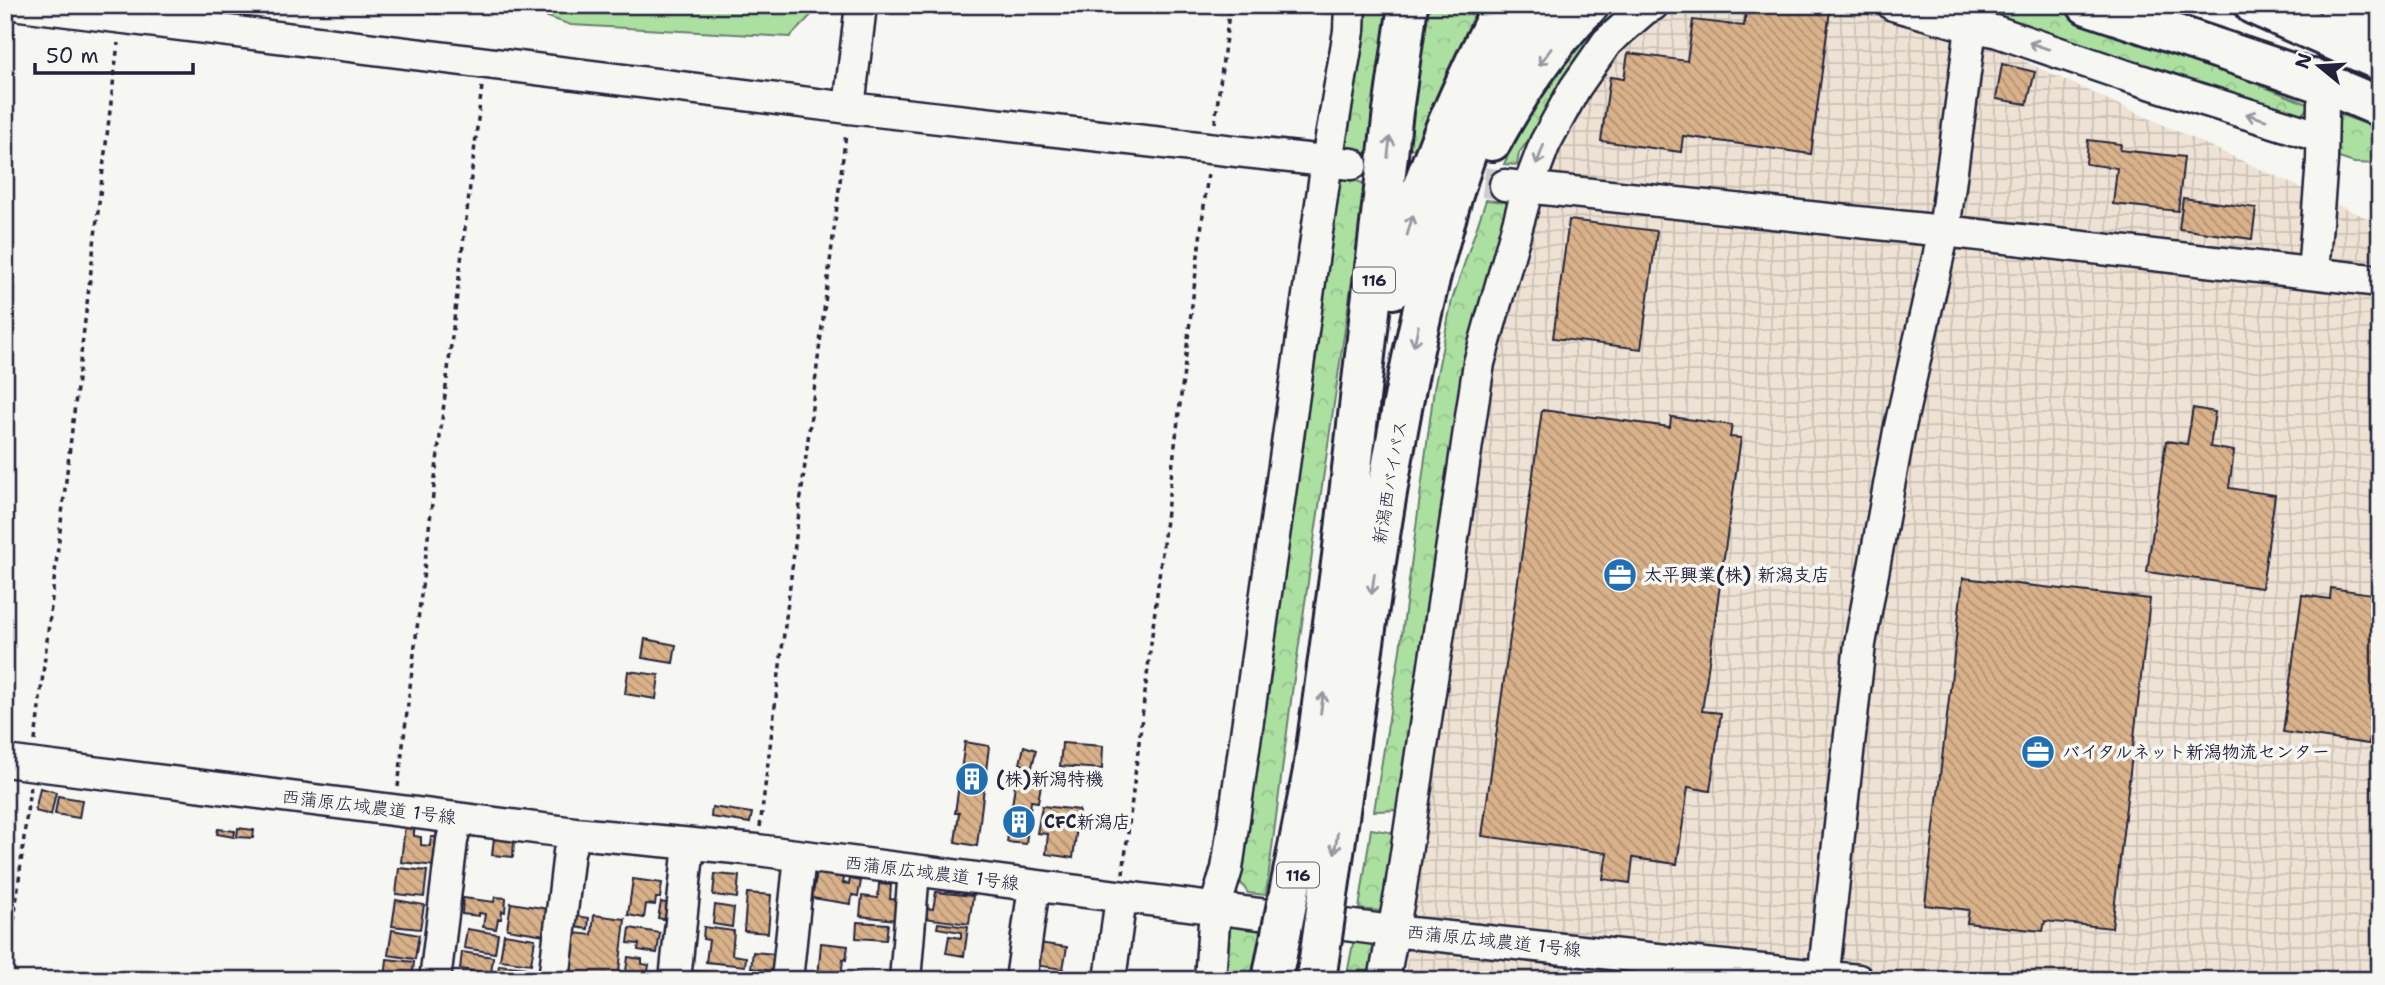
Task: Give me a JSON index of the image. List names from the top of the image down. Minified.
{"streets":{"highway":["116","新潟西バイパス"],"street":["西蒲原広域農道 1号線"]},"places":{"office":["太平興業(株) 新潟支店","バイタルネット新潟物流センター"],"building":["(株)新潟特機","CFC新潟店"]},"scale_bar":"50 m","north":"left"}
